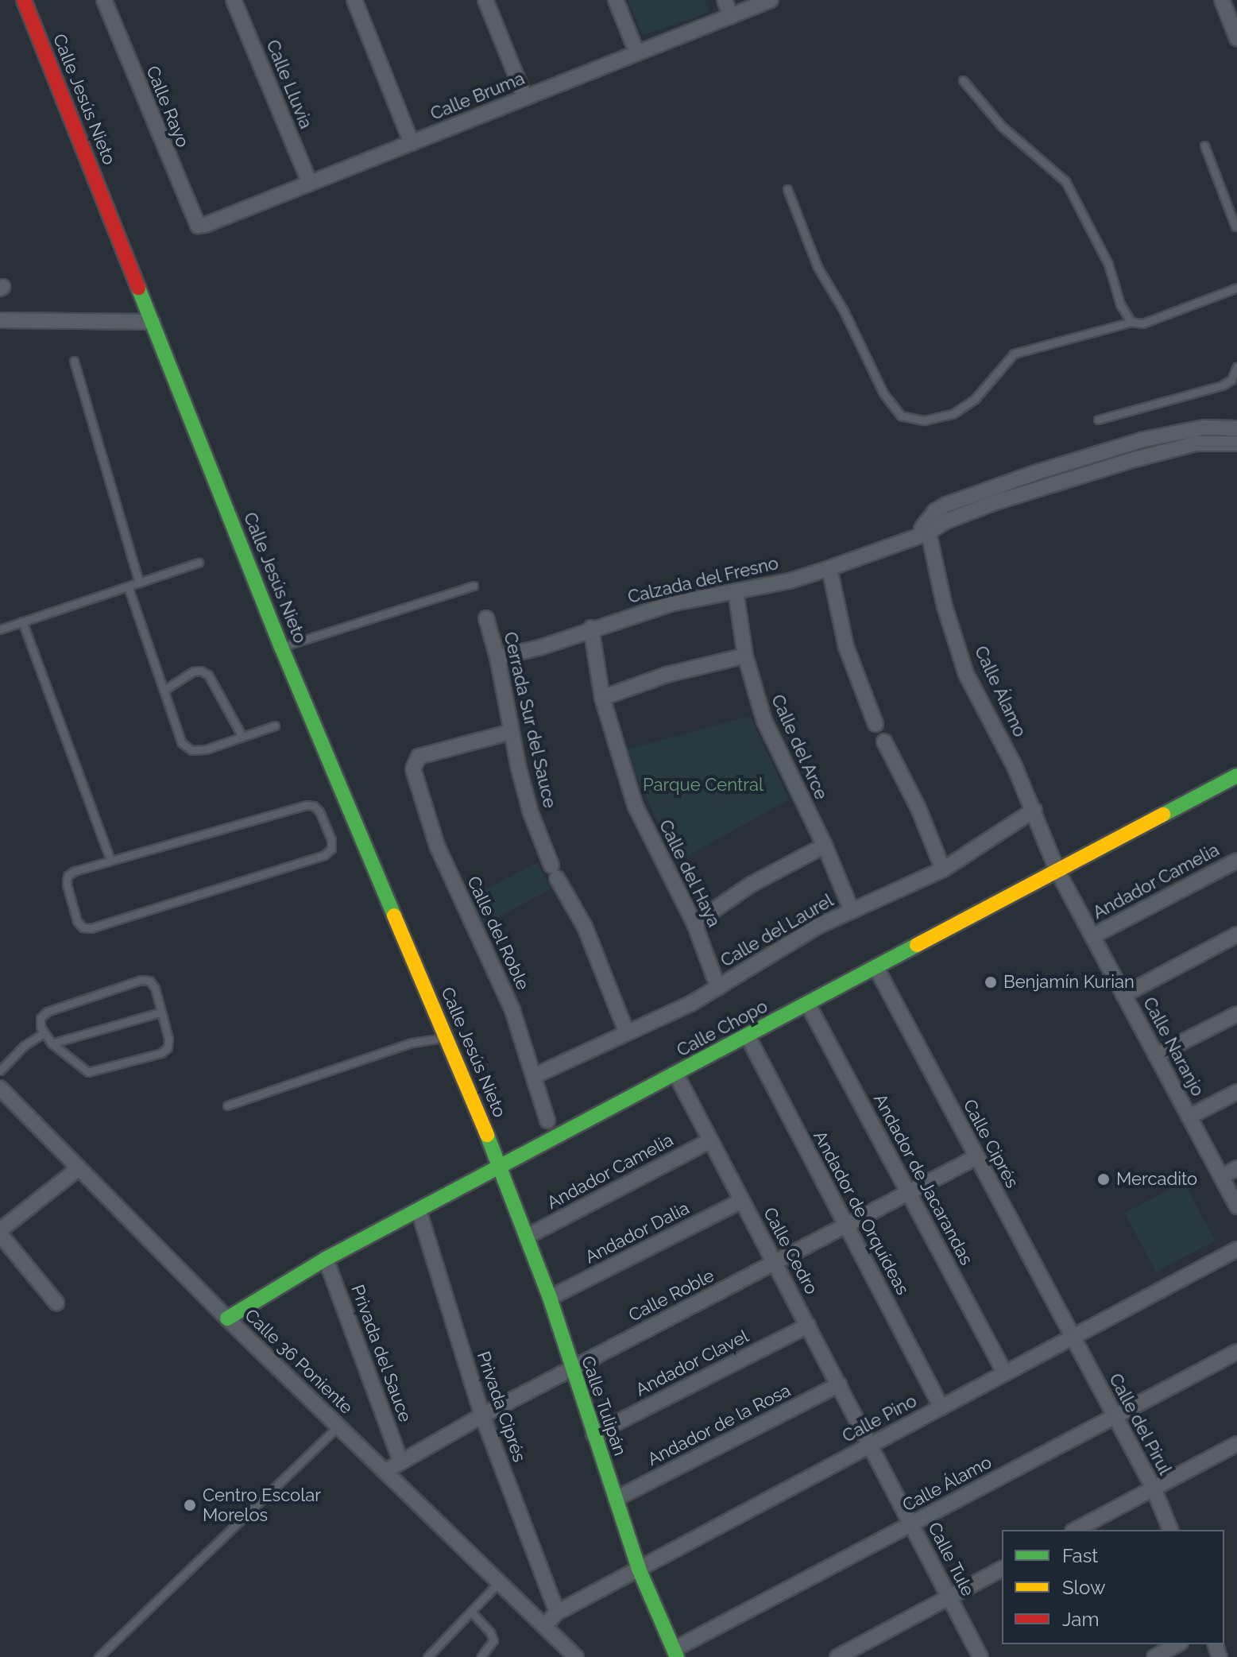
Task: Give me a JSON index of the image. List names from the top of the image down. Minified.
{"streets":{"street":["Calle Lluvia","Calle Bruma","Calle Jesús Nieto","Calle Rayo","Calzada del Fresno","Calle Álamo","Cerrada Sur del Sauce","Calle del Arce","Calle del Haya","Andador Camelia","Calle del Laurel","Calle del Roble","Calle Chopo","Calle Naranjo","Calle Ciprés","Andador de Jacarandas","Andador de Orquídeas","Andador Dalia","Calle Cedro","Calle Roble","Privada del Sauce","Calle 36 Poniente","Andador Clavel","Calle Tulipán","Privada Ciprés","Calle Pino","Calle del Pirul","Andador de la Rosa","Calle Tule"]},"crossings":[["Calle Lluvia","Calle Bruma"],["Calle Bruma","Calle Rayo"],["Calle Jesús Nieto","Calle Chopo"],["Calle Jesús Nieto","Calle Tulipán"],["Calzada del Fresno","Calle Álamo"],["Calzada del Fresno","Cerrada Sur del Sauce"],["Calzada del Fresno","Calle del Arce"],["Calzada del Fresno","Calle del Haya"],["Calle Álamo","Calle del Laurel"],["Calle Álamo","Calle Chopo"],["Calle Álamo","Calle Naranjo"],["Calle Álamo","Calle Tulipán"],["Calle Álamo","Calle del Pirul"],["Calle Álamo","Calle Tule"],["Cerrada Sur del Sauce","Calle del Laurel"],["Cerrada Sur del Sauce","Calle del Roble"],["Calle del Arce","Calle del Laurel"],["Calle del Haya","Calle del Laurel"],["Andador Camelia","Calle Naranjo"],["Andador Camelia","Calle Cedro"],["Andador Camelia","Calle Tulipán"],["Calle del Laurel","Calle del Roble"],["Calle Chopo","Calle Naranjo"],["Calle Chopo","Calle Ciprés"],["Calle Chopo","Andador de Jacarandas"],["Calle Chopo","Andador de Orquídeas"],["Calle Chopo","Calle Cedro"],["Calle Chopo","Privada del Sauce"],["Calle Chopo","Calle 36 Poniente"],["Calle Chopo","Calle Tulipán"],["Calle Chopo","Privada Ciprés"],["Calle Ciprés","Calle Roble"],["Calle Ciprés","Calle Pino"],["Calle Ciprés","Calle del Pirul"],["Andador de Jacarandas","Calle Roble"],["Andador de Jacarandas","Calle Pino"],["Andador de Orquídeas","Calle Roble"],["Andador de Orquídeas","Calle Pino"],["Andador Dalia","Calle Cedro"],["Andador Dalia","Calle Tulipán"],["Calle Cedro","Calle Roble"],["Calle Cedro","Andador Clavel"],["Calle Cedro","Calle Pino"],["Calle Cedro","Andador de la Rosa"],["Calle Cedro","Calle Tule"],["Calle Roble","Privada del Sauce"],["Calle Roble","Calle 36 Poniente"],["Calle Roble","Calle Tulipán"],["Calle Roble","Privada Ciprés"],["Calle 36 Poniente","Calle Pino"],["Andador Clavel","Calle Tulipán"],["Calle Tulipán","Calle Pino"],["Calle Tulipán","Andador de la Rosa"],["Privada Ciprés","Calle Pino"],["Calle Pino","Calle del Pirul"],["Calle Pino","Calle Tule"]],"parks":["Parque Central"],"places":["Benjamín Kurian","Mercadito","Centro Escolar Morelos"],"legend":["Fast","Slow","Jam"]}
